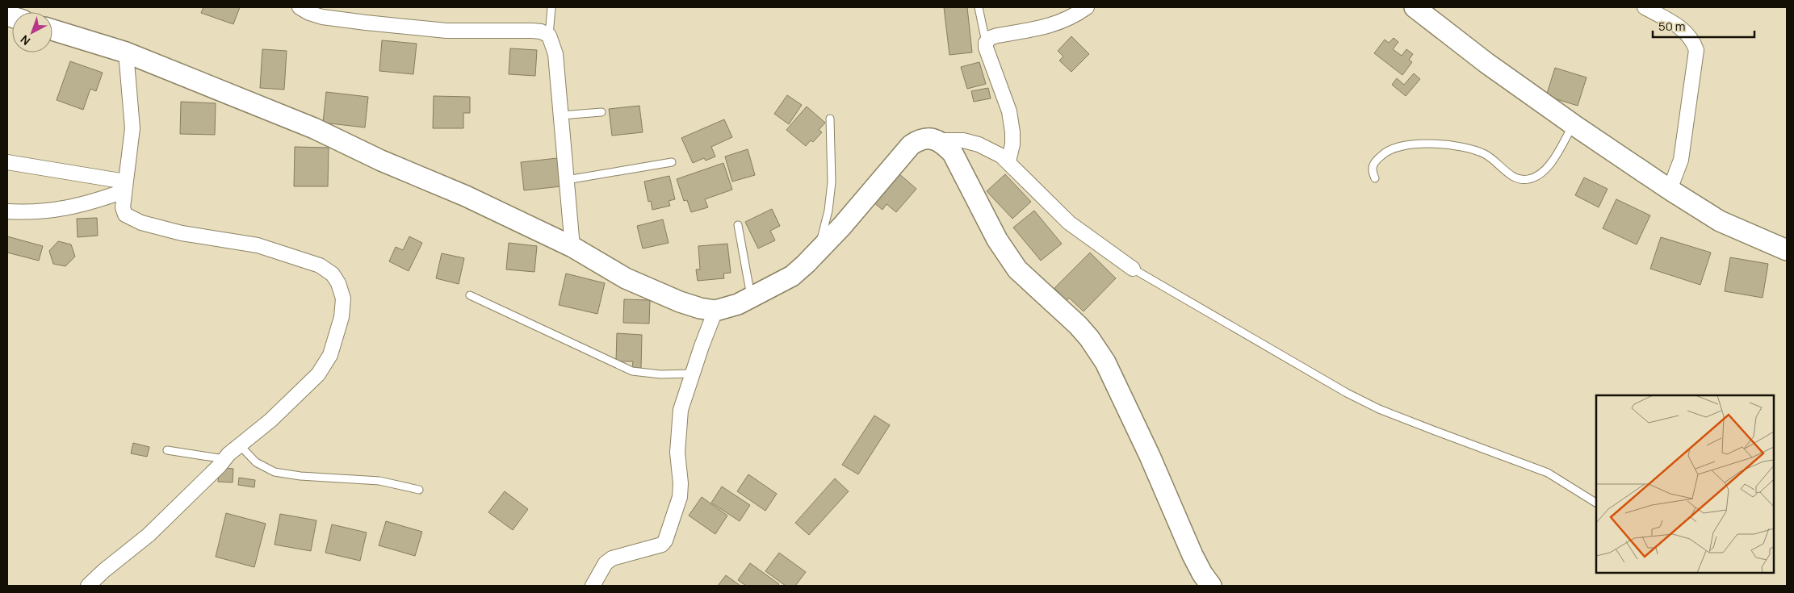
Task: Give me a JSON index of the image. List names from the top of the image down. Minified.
{"scale_bar":"50 m","north":"bottom left"}
